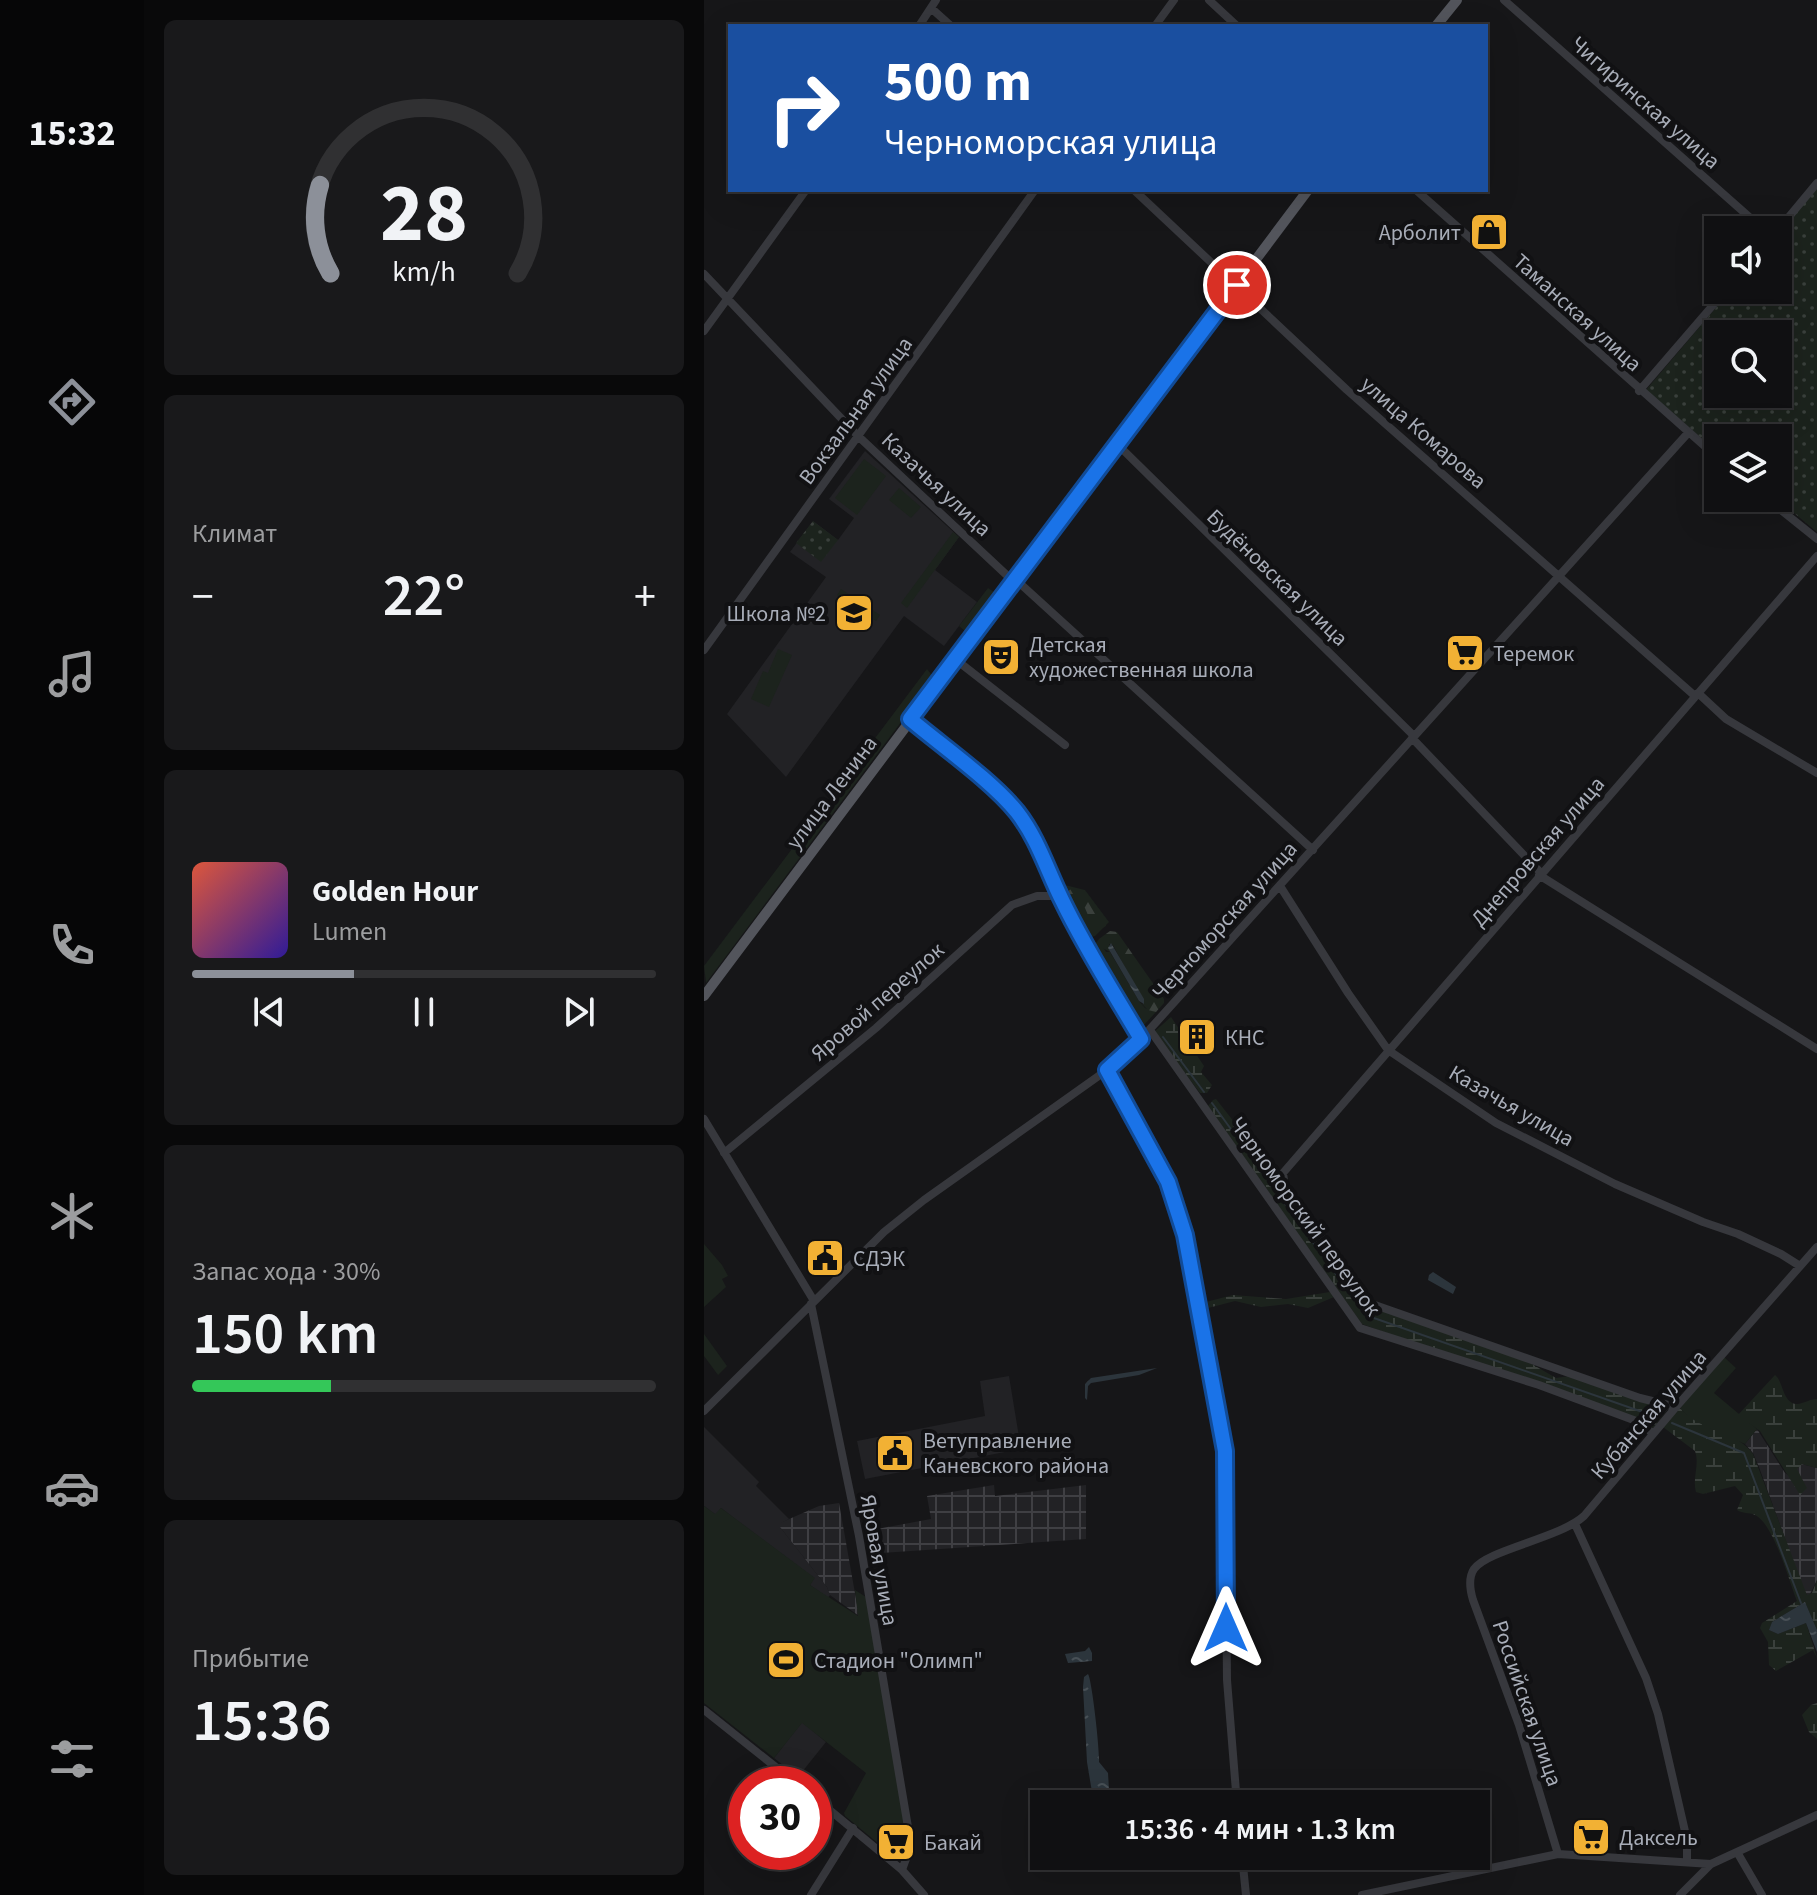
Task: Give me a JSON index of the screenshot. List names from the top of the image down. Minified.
{"streets":{"main road":["улица Ленина"],"street":["Чигиринская улица","Таманская улица","Вокзальная улица","улица Комарова","Казачья улица","Будёновская улица","Днепровская улица","Черноморская улица","Яровой переулок","Черноморский переулок","Кубанская улица","Яровая улица","Российская улица"]},"crossings":[["Таманская улица","Черноморская улица"],["Вокзальная улица","Казачья улица"],["улица Комарова","улица Ленина"],["улица Комарова","Днепровская улица"],["улица Комарова","Черноморская улица"],["Казачья улица","улица Ленина"],["Казачья улица","Днепровская улица"],["Казачья улица","Черноморская улица"],["Казачья улица","Кубанская улица"],["Будёновская улица","улица Ленина"],["Будёновская улица","Днепровская улица"],["Будёновская улица","Черноморская улица"],["Днепровская улица","Кубанская улица"],["Черноморская улица","Черноморский переулок"],["Черноморская улица","Яровая улица"],["Яровой переулок","Яровая улица"],["Черноморский переулок","Кубанская улица"],["Кубанская улица","Российская улица"]],"places":{"shop":["Арболит"],"school or university":["Школа №2"],"supermarket":["Теремок","Даксель","Бакай"],"theatre":["Детская художественная школа"],"building":["КНС"],"public building":["СДЭК","Ветуправление Каневского района"],"sports":["Стадион \"Олимп\""]},"page":{"tabs":"15:32","turn":["500 m","Черноморская улица"],"tile":["Климат",["Запас хода · 30%","150 km"],["Прибытие","15:36"]],"heat":["−","22°","+"],"song":["Golden Hour","Lumen"],"limit":"30","trip":"15:36 · 4 мин · 1.3 km","gauge":["28","km/h"]}}
